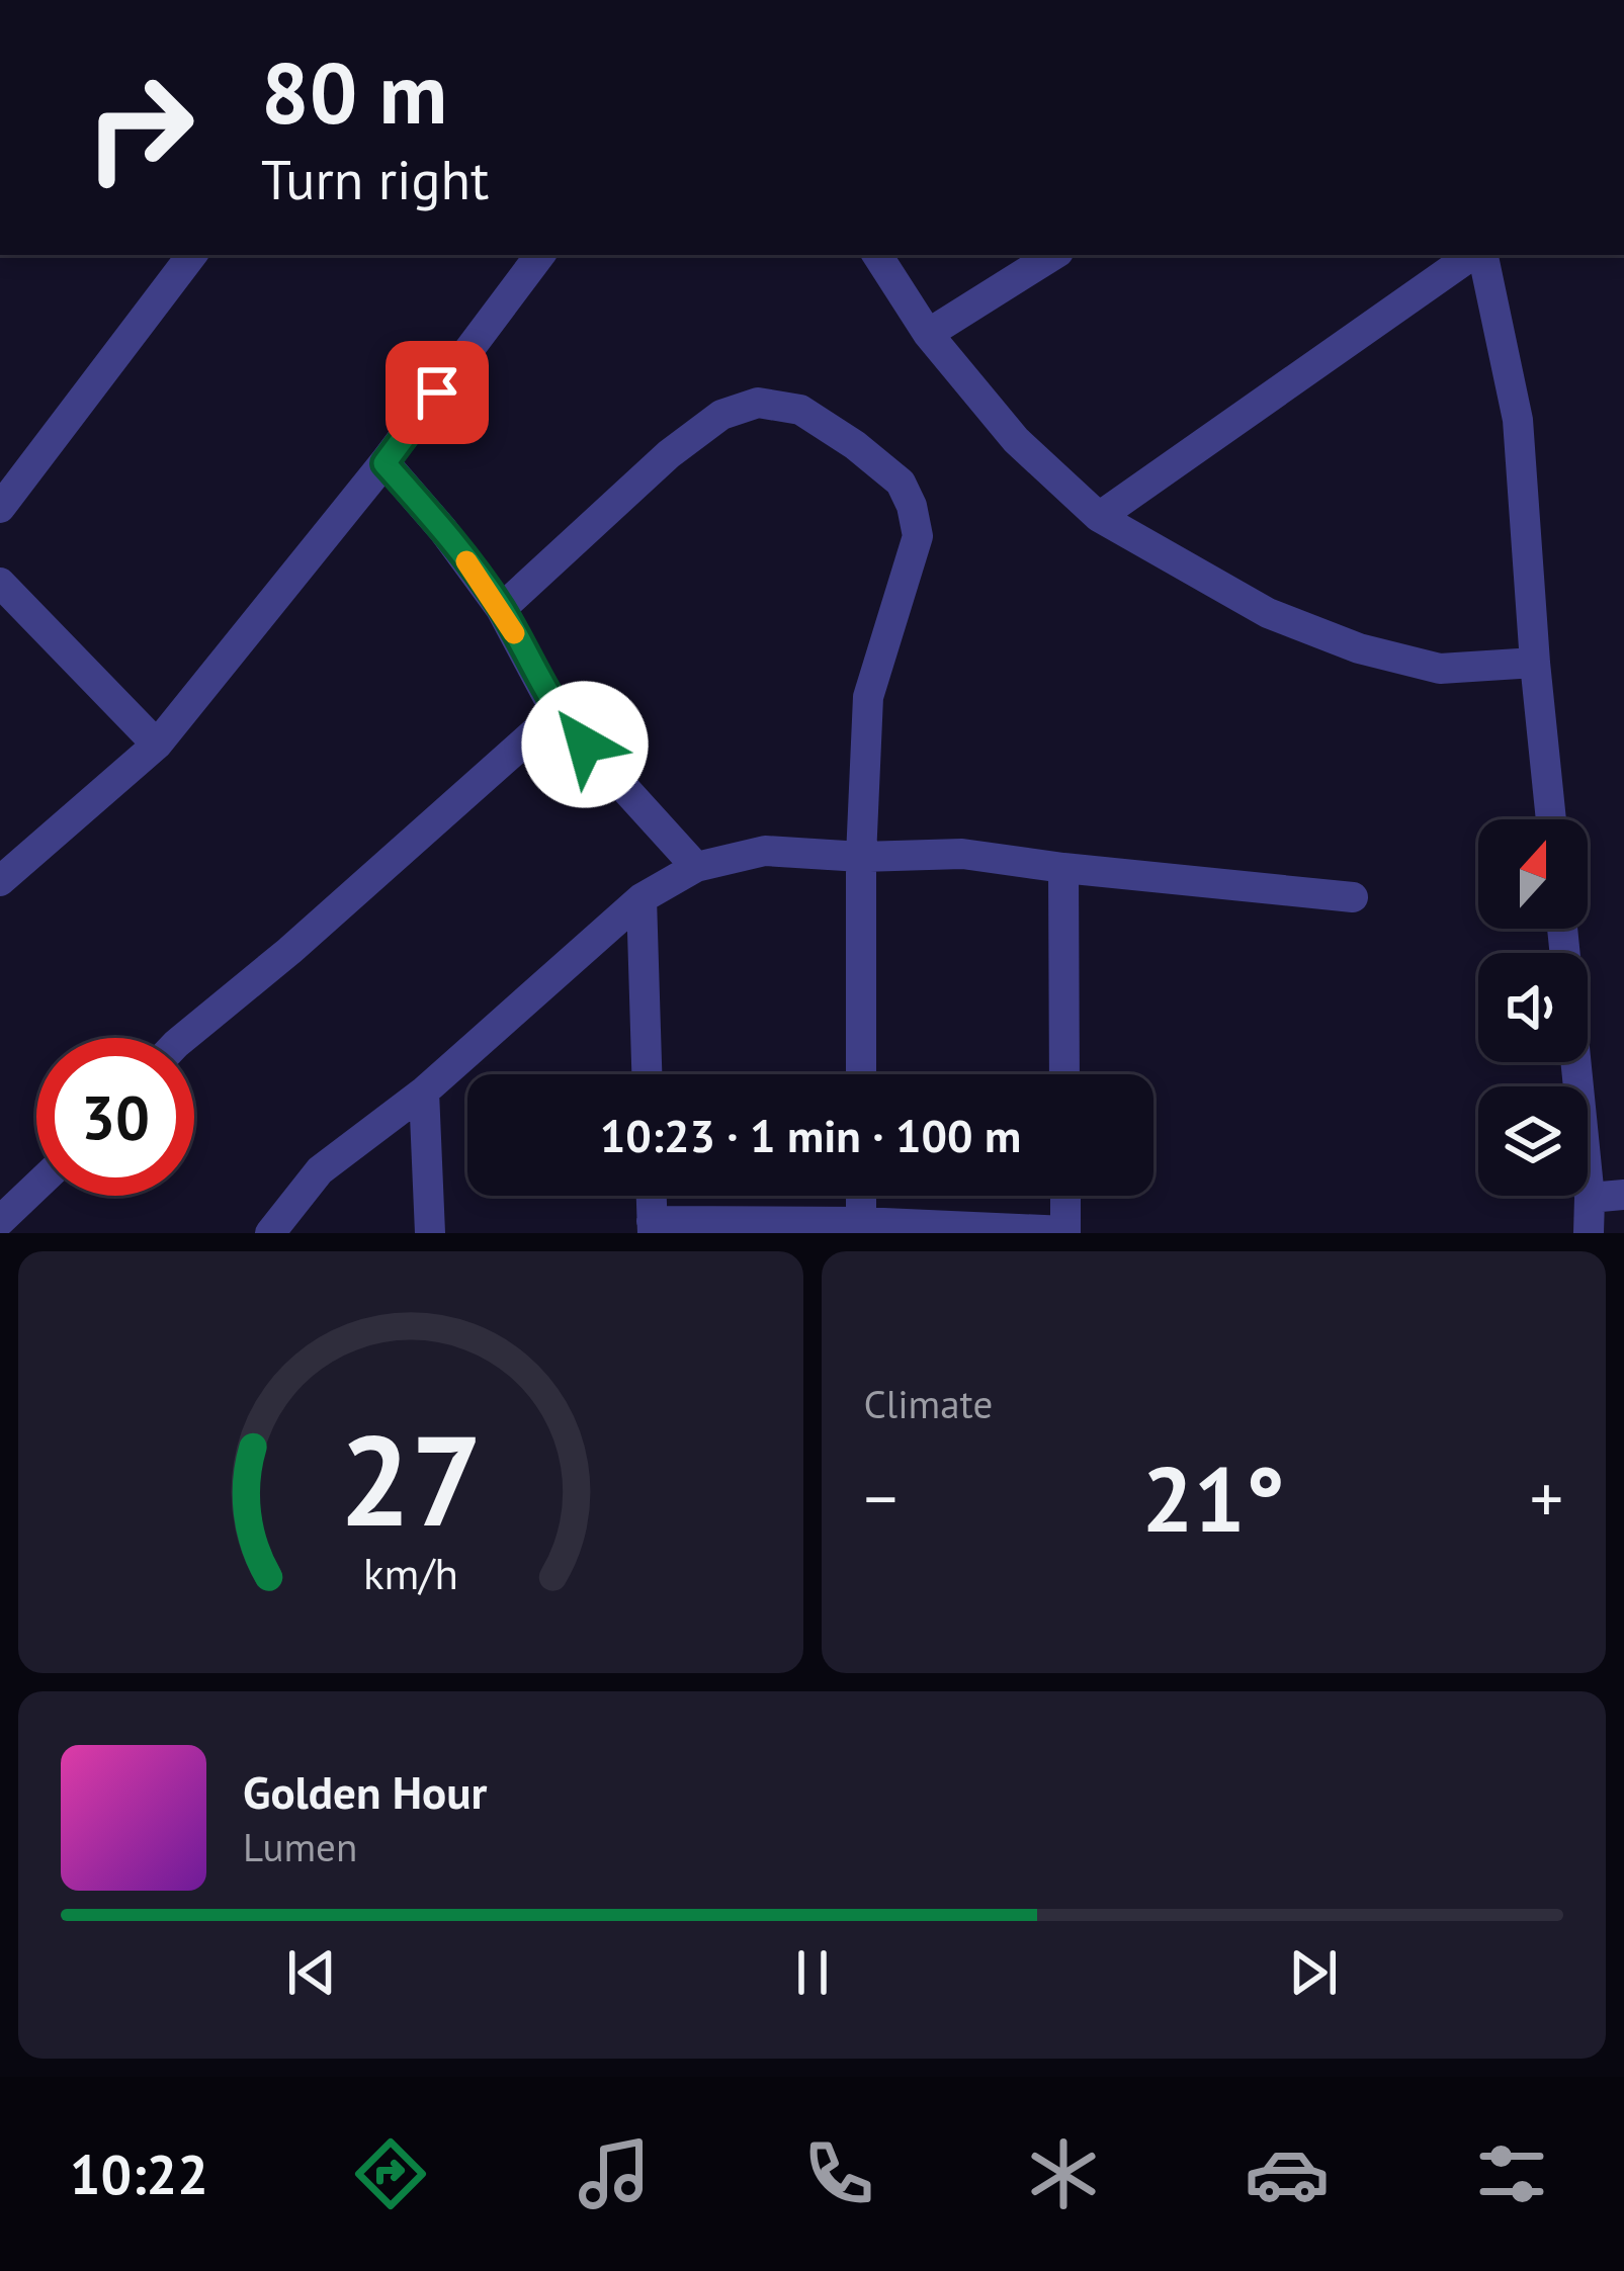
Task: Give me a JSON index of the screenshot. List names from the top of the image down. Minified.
{"north":"top","page":{"turn":["80 m","Turn right"],"limit":"30","trip":"10:23 · 1 min · 100 m","tile":"Climate","heat":["−","21°","+"],"song":["Golden Hour","Lumen"],"tabs":"10:22","gauge":["27","km/h"]}}
